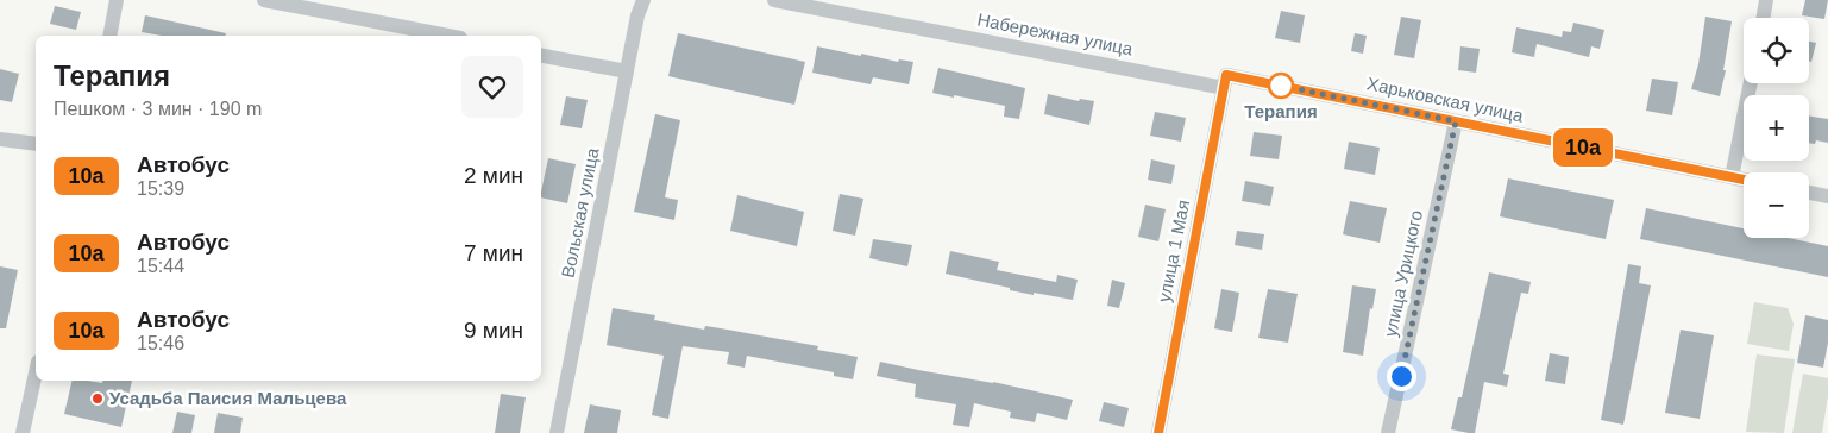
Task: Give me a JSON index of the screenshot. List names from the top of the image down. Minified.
{"streets":{"street":["Набережная улица","Харьковская улица","Вольская улица","улица 1 Мая","улица Урицкого"]},"crossings":[["Набережная улица","Харьковская улица"],["Набережная улица","улица 1 Мая"],["Харьковская улица","улица 1 Мая"],["Харьковская улица","улица Урицкого"]],"places":["Терапия","Усадьба Паисия Мальцева"],"lines":["bus line 10а"],"page":{"on_map":"10а","map_buttons":["+","−"],"heading":["Терапия","Пешком · 3 мин · 190 m"],"list":[{"mark":"10а","name":"Автобус","note":"15:39","value":"2 мин"},{"mark":"10а","name":"Автобус","note":"15:44","value":"7 мин"},{"mark":"10а","name":"Автобус","note":"15:46","value":"9 мин"}]}}
